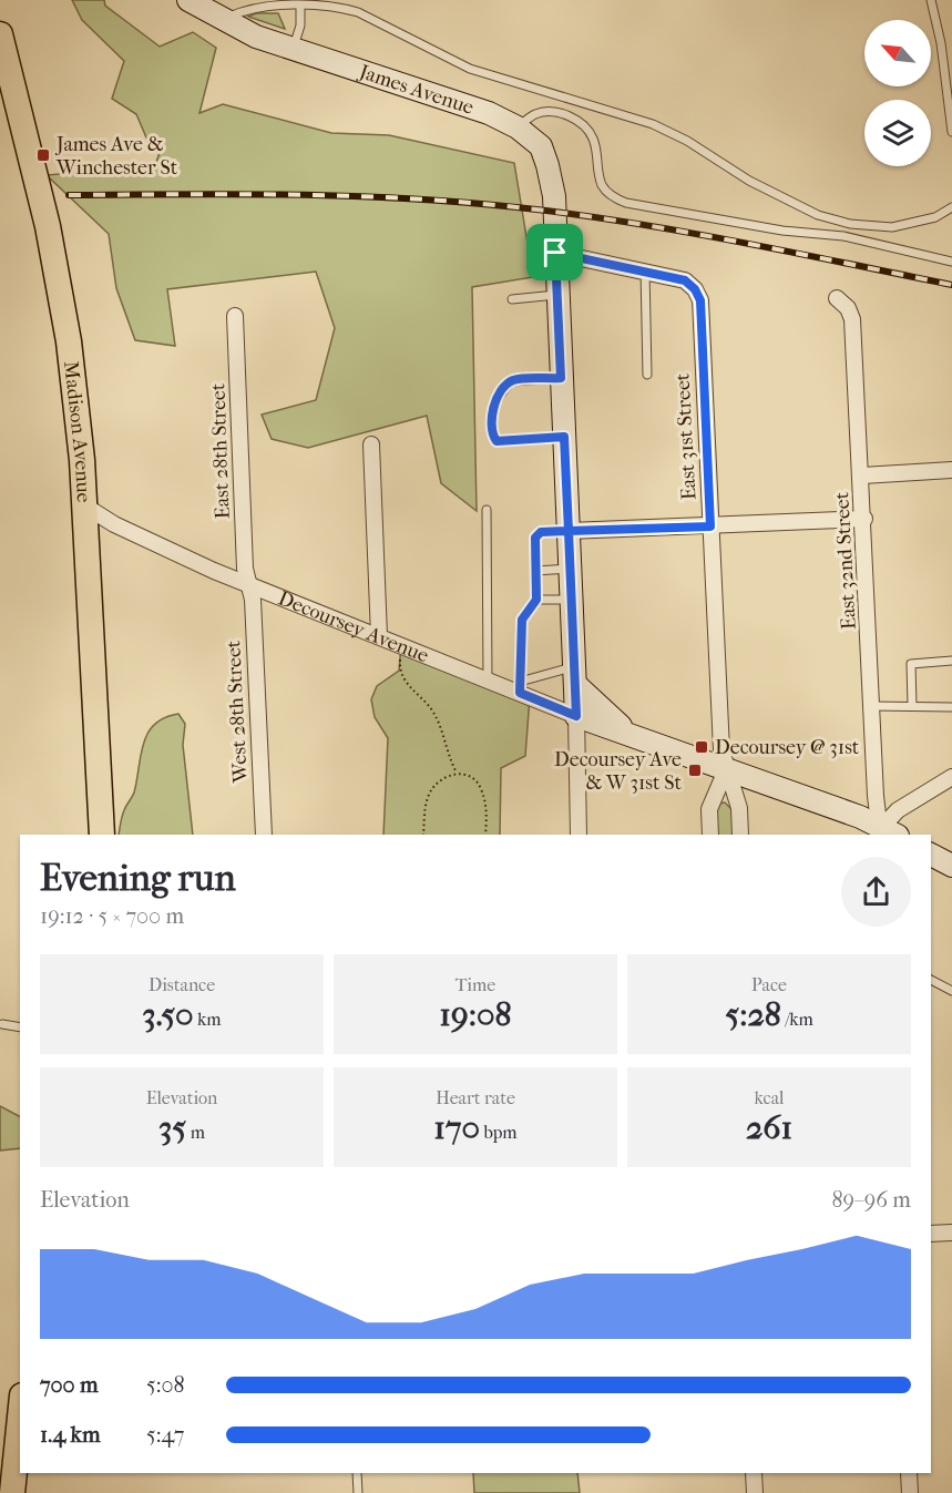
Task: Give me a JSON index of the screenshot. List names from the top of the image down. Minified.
{"streets":{"main road":["James Avenue","Madison Avenue","Decoursey Avenue"],"street":["East 31st Street","East 28th Street","East 32nd Street","West 28th Street"]},"crossings":[["James Avenue","East 31st Street"],["James Avenue","Decoursey Avenue"],["Madison Avenue","Decoursey Avenue"],["East 31st Street","Decoursey Avenue"],["East 28th Street","Decoursey Avenue"],["East 28th Street","West 28th Street"],["East 32nd Street","Decoursey Avenue"],["Decoursey Avenue","West 28th Street"]],"places":{"transit":["James Ave & Winchester St","Decoursey @ 31st","Decoursey Ave & W 31st St"]},"north":"top left","page":{"heading":["Evening run","19:12 · 5 × 700 m"],"stats":[["Distance","3.50 km"],["Time","19:08"],["Pace","5:28 /km"],["Elevation","35 m"],["Heart rate","170 bpm"],["kcal","261"]],"chart":["Elevation","89–96 m"],"list":[{"name":"700 m","note":"5:08"},{"name":"1.4 km","note":"5:47"}]}}
